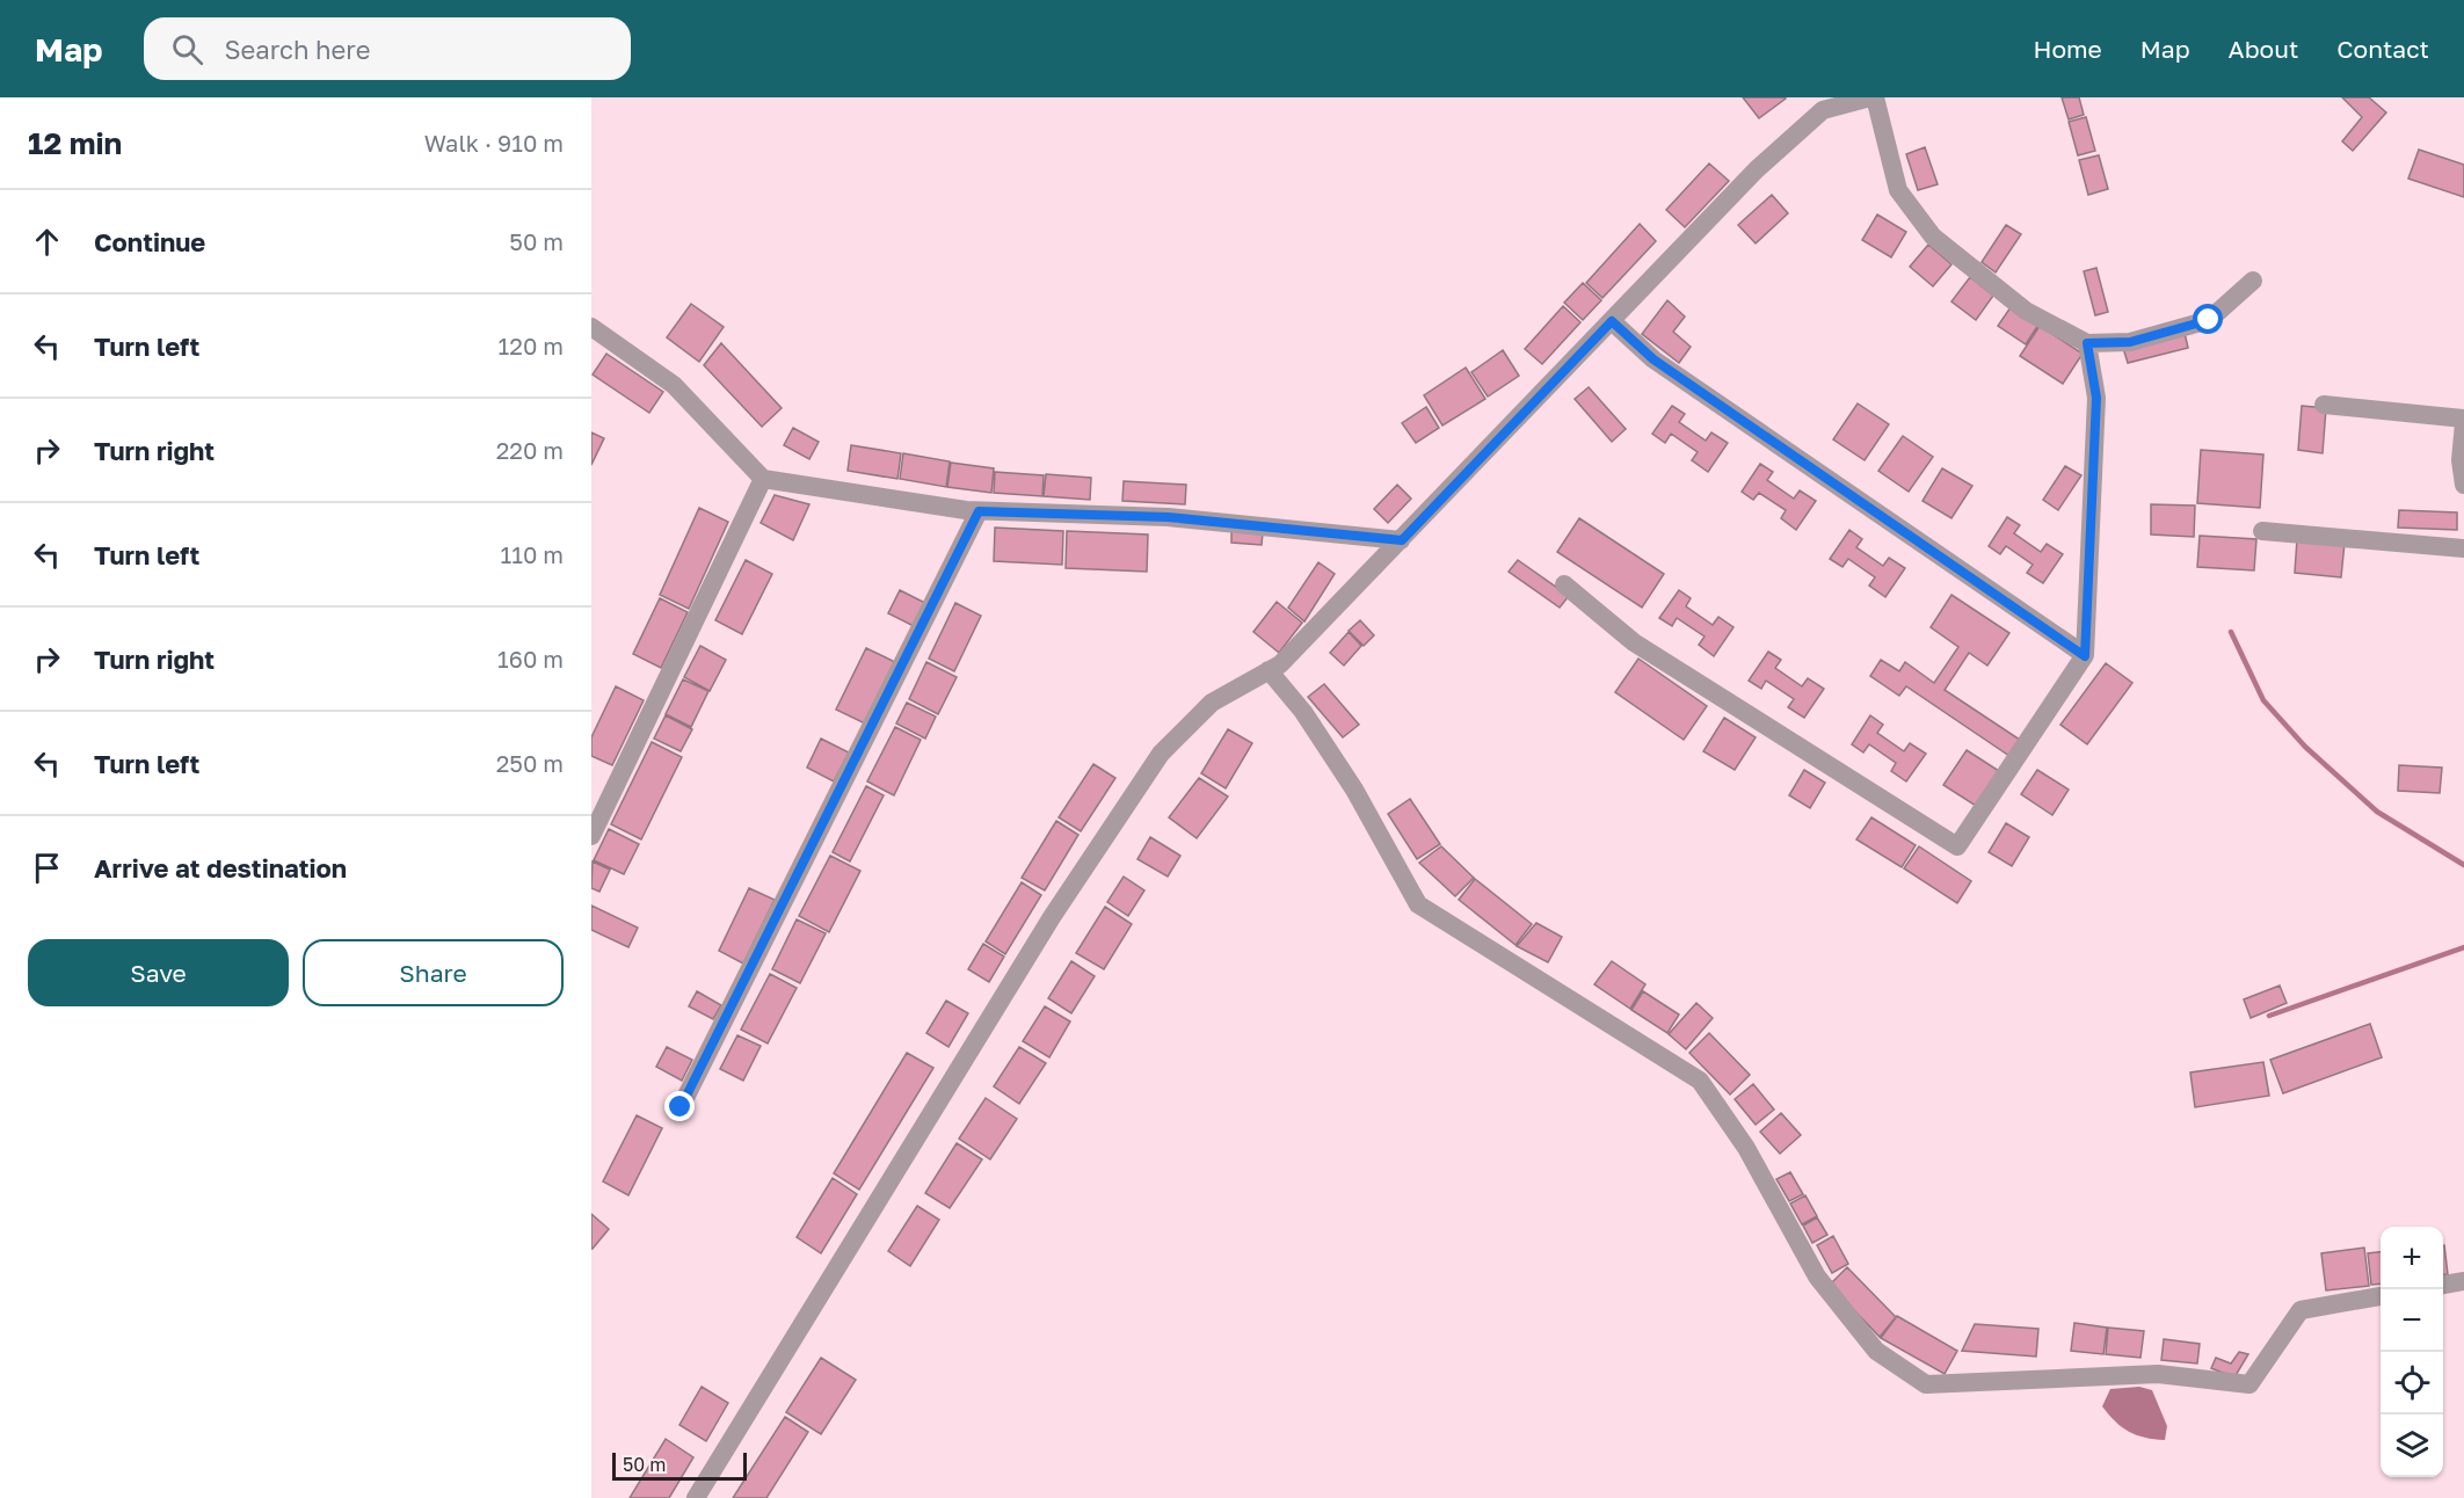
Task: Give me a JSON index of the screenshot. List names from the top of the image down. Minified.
{"scale_bar":"50 m","page":{"header":"Map","search":"Search here","nav":["Home","Map","About","Contact"],"heading":["12 min","Walk · 910 m"],"list":[["Continue","50 m"],["Turn left","120 m"],["Turn right","220 m"],["Turn left","110 m"],["Turn right","160 m"],["Turn left","250 m"],"Arrive at destination"],"buttons":["Save","Share"],"map_buttons":["+","−"],"scale":"50 m"}}
